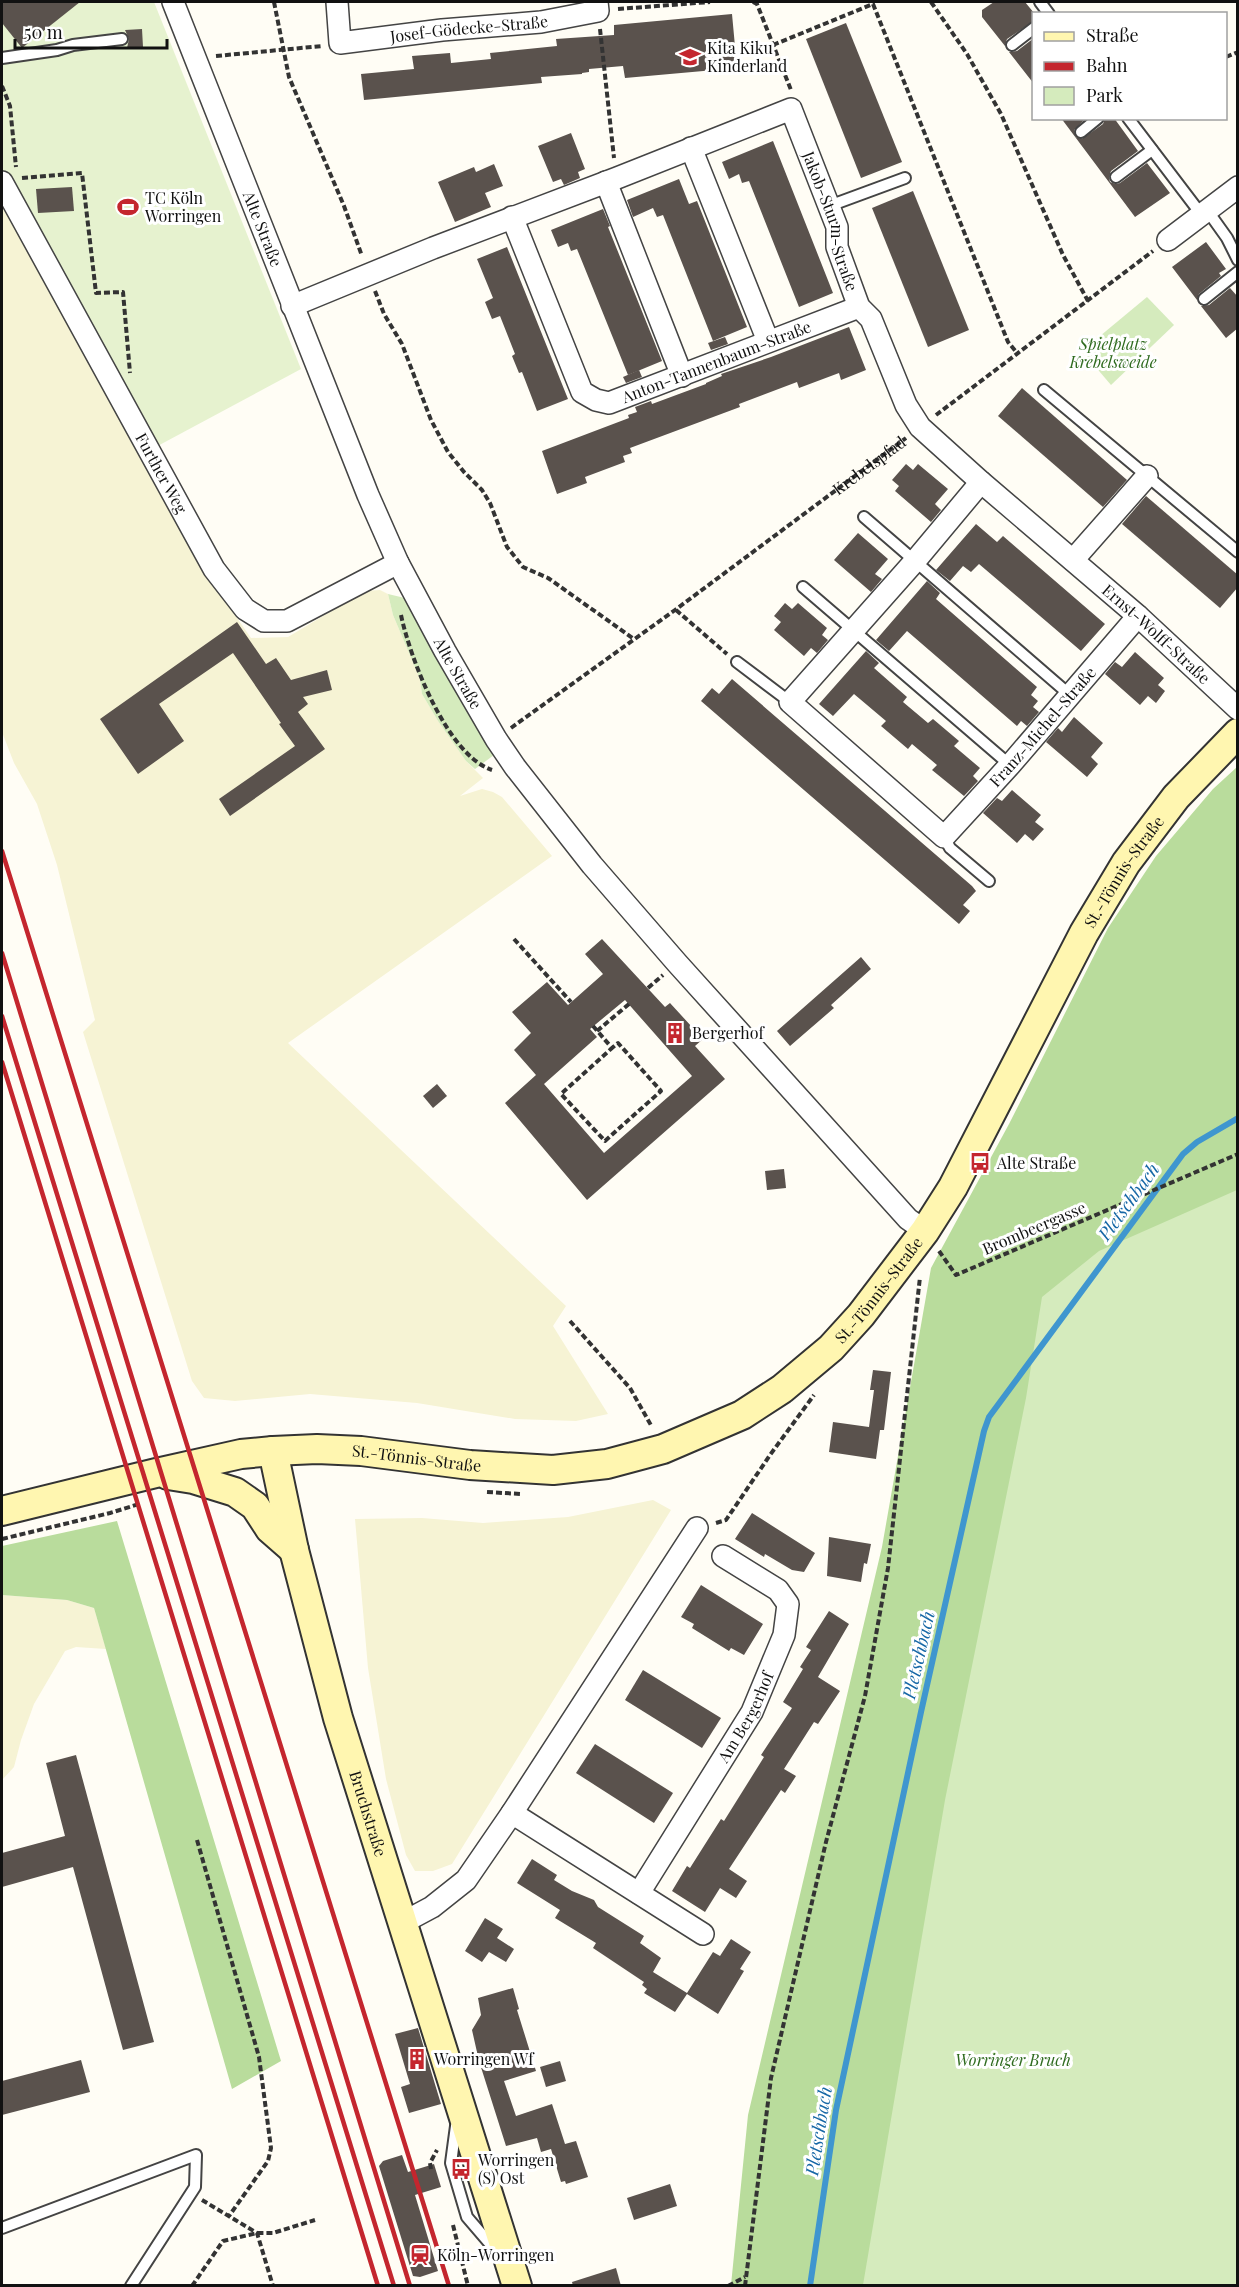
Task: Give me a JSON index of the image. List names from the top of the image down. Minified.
{"streets":{"main road":["St.-Tönnis-Straße","Bruchstraße"],"street":["Josef-Gödecke-Straße","Jakob-Sturm-Straße","Alte Straße","Anton-Tannenbaum-Straße","Further Weg","Ernst-Wolff-Straße","Franz-Michel-Straße","Am Bergerhof"],"path":["Krebelspfad","Brombeergasse"]},"crossings":[["Jakob-Sturm-Straße","Anton-Tannenbaum-Straße"],["Jakob-Sturm-Straße","Krebelspfad"],["Jakob-Sturm-Straße","Ernst-Wolff-Straße"],["Alte Straße","Krebelspfad"],["Alte Straße","Further Weg"],["Alte Straße","St.-Tönnis-Straße"],["Alte Straße","Brombeergasse"],["Krebelspfad","Ernst-Wolff-Straße"],["Ernst-Wolff-Straße","Franz-Michel-Straße"],["St.-Tönnis-Straße","Brombeergasse"],["St.-Tönnis-Straße","Bruchstraße"]],"water":["Pletschbach"],"parks":["Spielplatz Krebelsweide","Worringer Bruch"],"places":{"school or university":["Kita Kiku Kinderland"],"sports":["TC Köln Worringen"],"building":["Bergerhof","Worringen Wf"],"bus stop":["Alte Straße","Worringen (S) Ost"],"station":["Köln-Worringen"]},"legend":["Straße","Bahn","Park"],"scale_bar":"50 m"}
